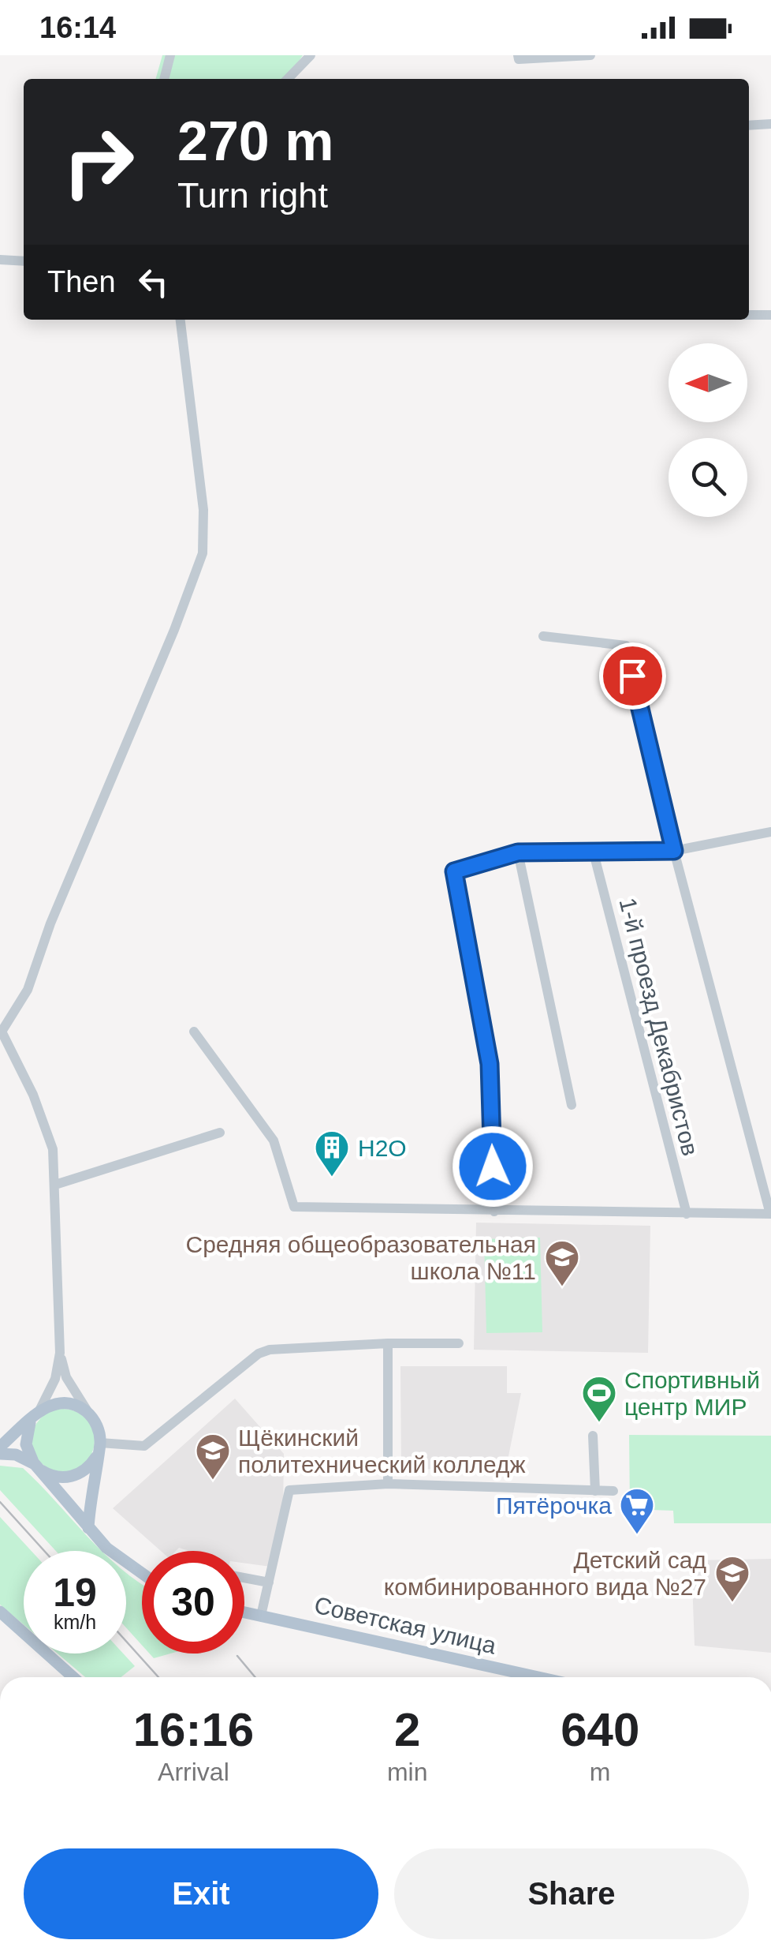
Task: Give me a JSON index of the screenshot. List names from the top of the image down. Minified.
{"streets":{"main road":["Советская улица"],"street":["1-й проезд Декабристов"]},"places":{"building":["Н2О"],"school or university":["Средняя общеобразовательная школа №11","Щёкинский политехнический колледж","Детский сад комбинированного вида №27"],"sports":["Спортивный центр МИР"],"supermarket":["Пятёрочка"]},"north":"left","page":{"status":"16:14","turn":["270 m","Turn right"],"then":"Then","speed":"19 km/h","limit":"30","eta":["16:16","Arrival","2","min","640","m"],"buttons":["Exit","Share"]}}
